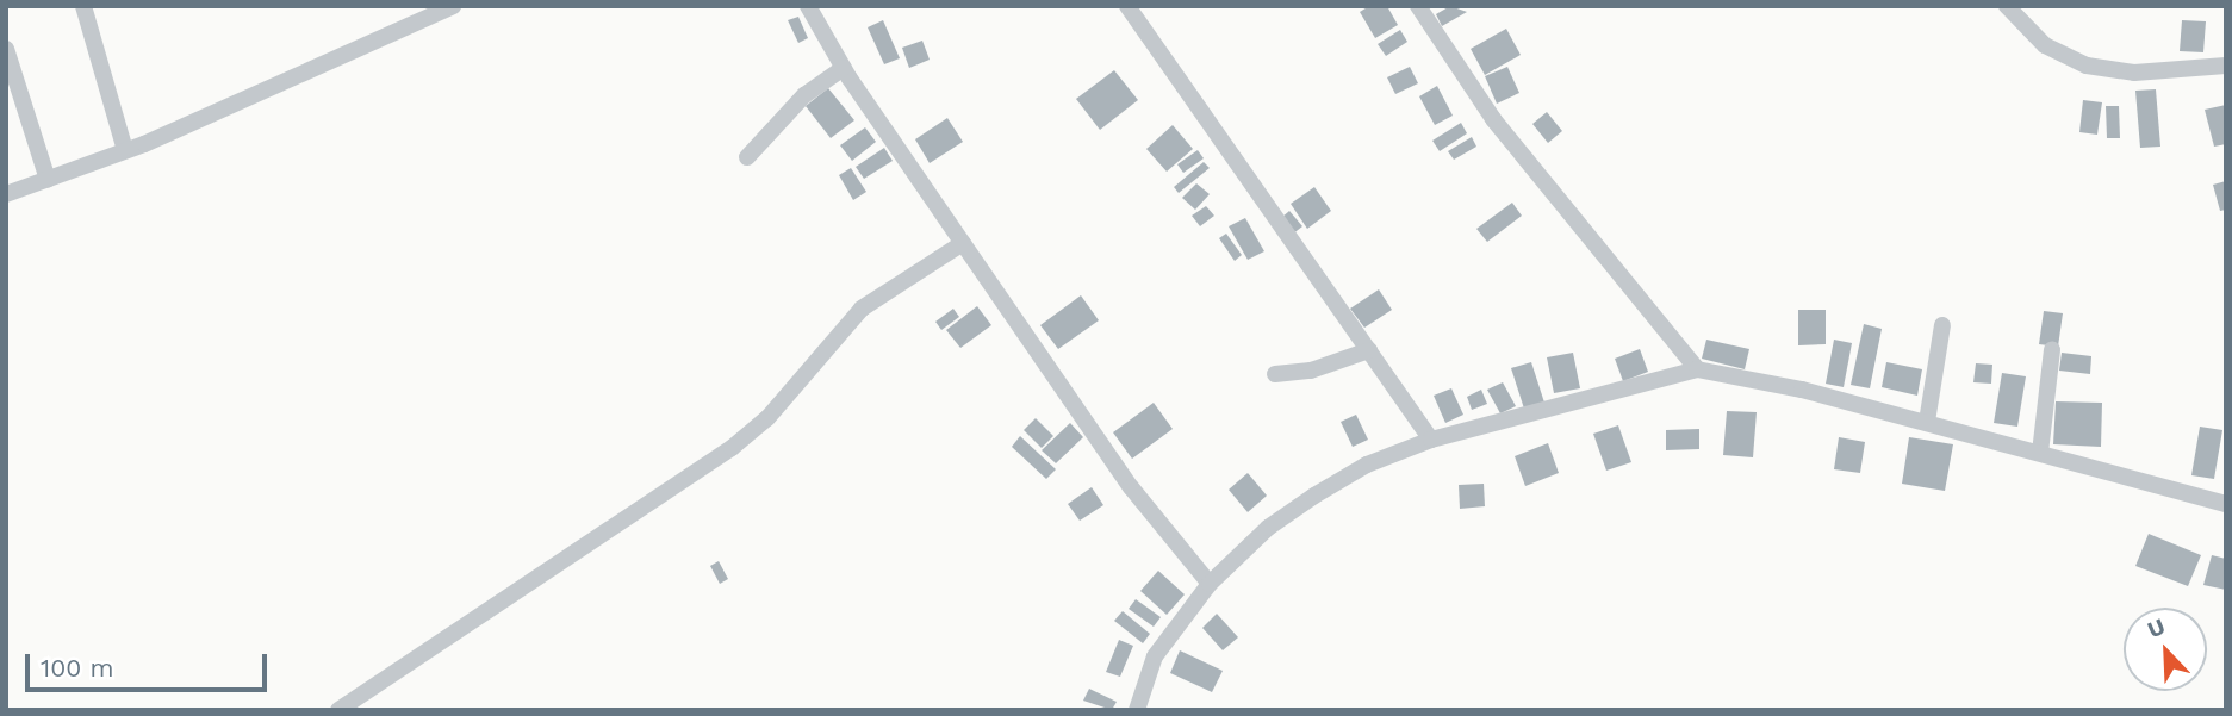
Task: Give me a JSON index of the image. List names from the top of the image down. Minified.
{"scale_bar":"100 m","north":"top left"}
